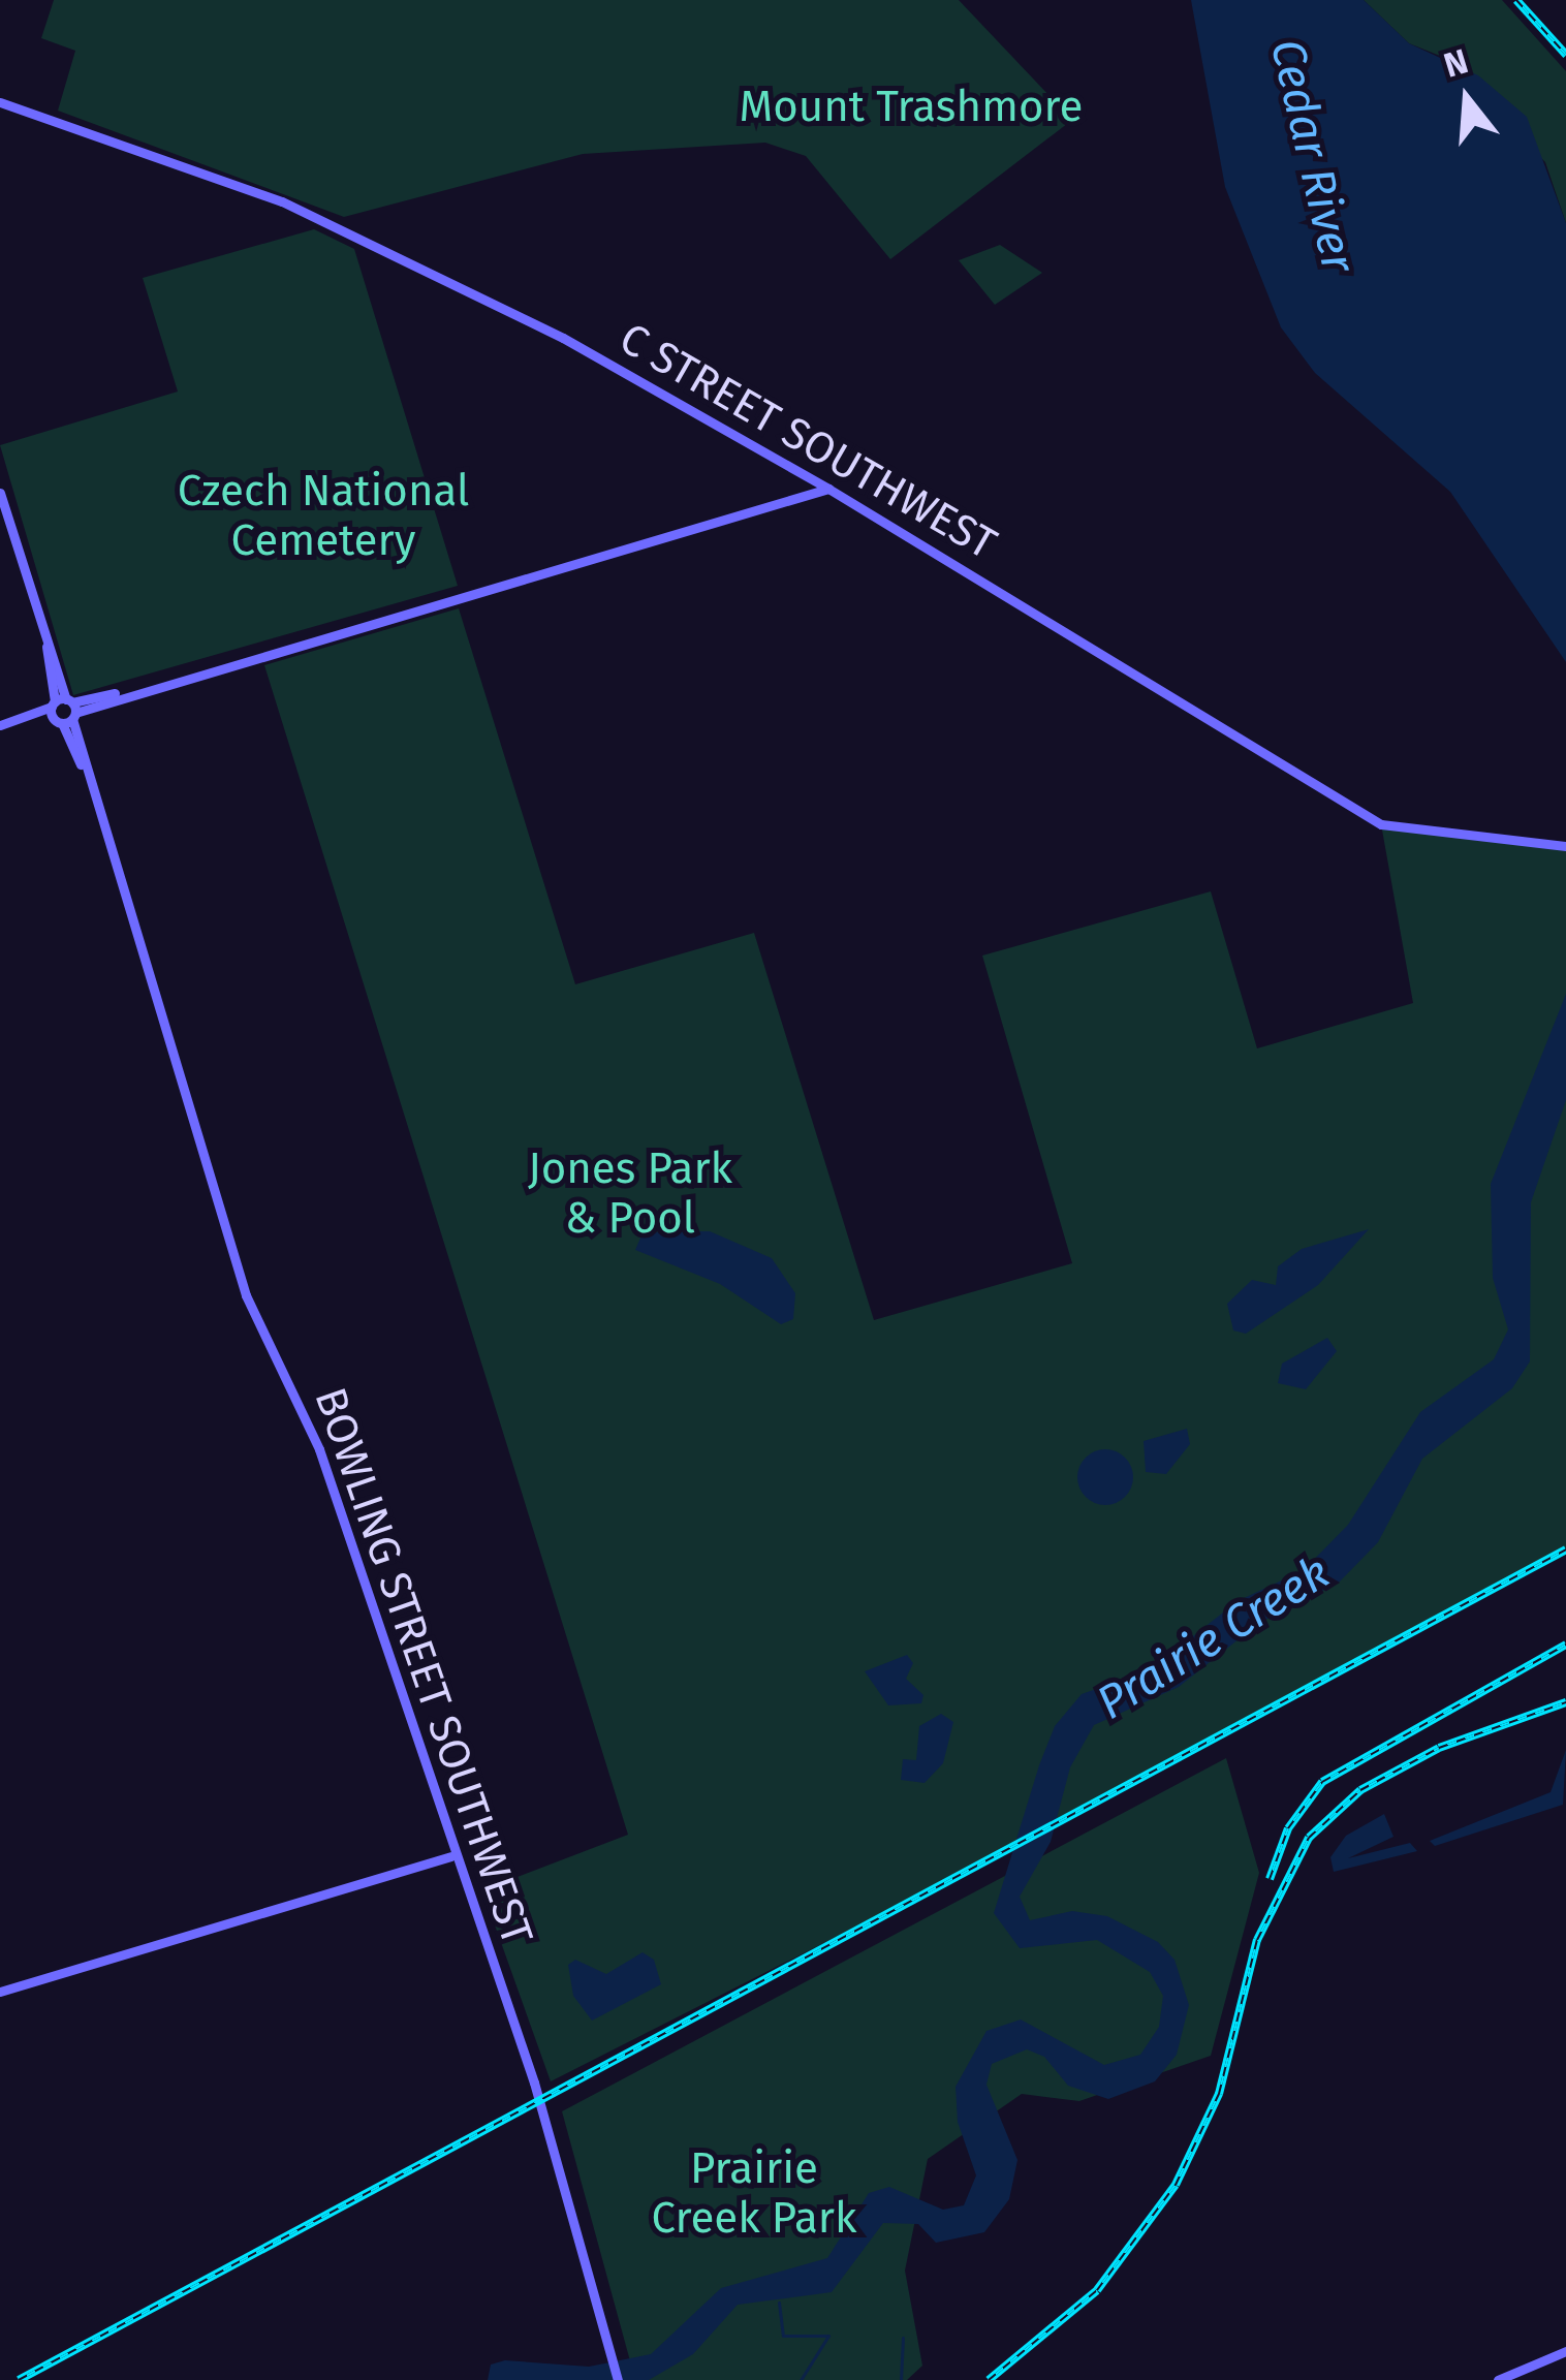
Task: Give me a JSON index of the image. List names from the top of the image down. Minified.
{"streets":{"main road":["C STREET SOUTHWEST","BOWLING STREET SOUTHWEST"]},"water":["Cedar River","Prairie Creek"],"parks":["Mount Trashmore","Czech National Cemetery","Jones Park & Pool","Prairie Creek Park"],"north":"top"}
